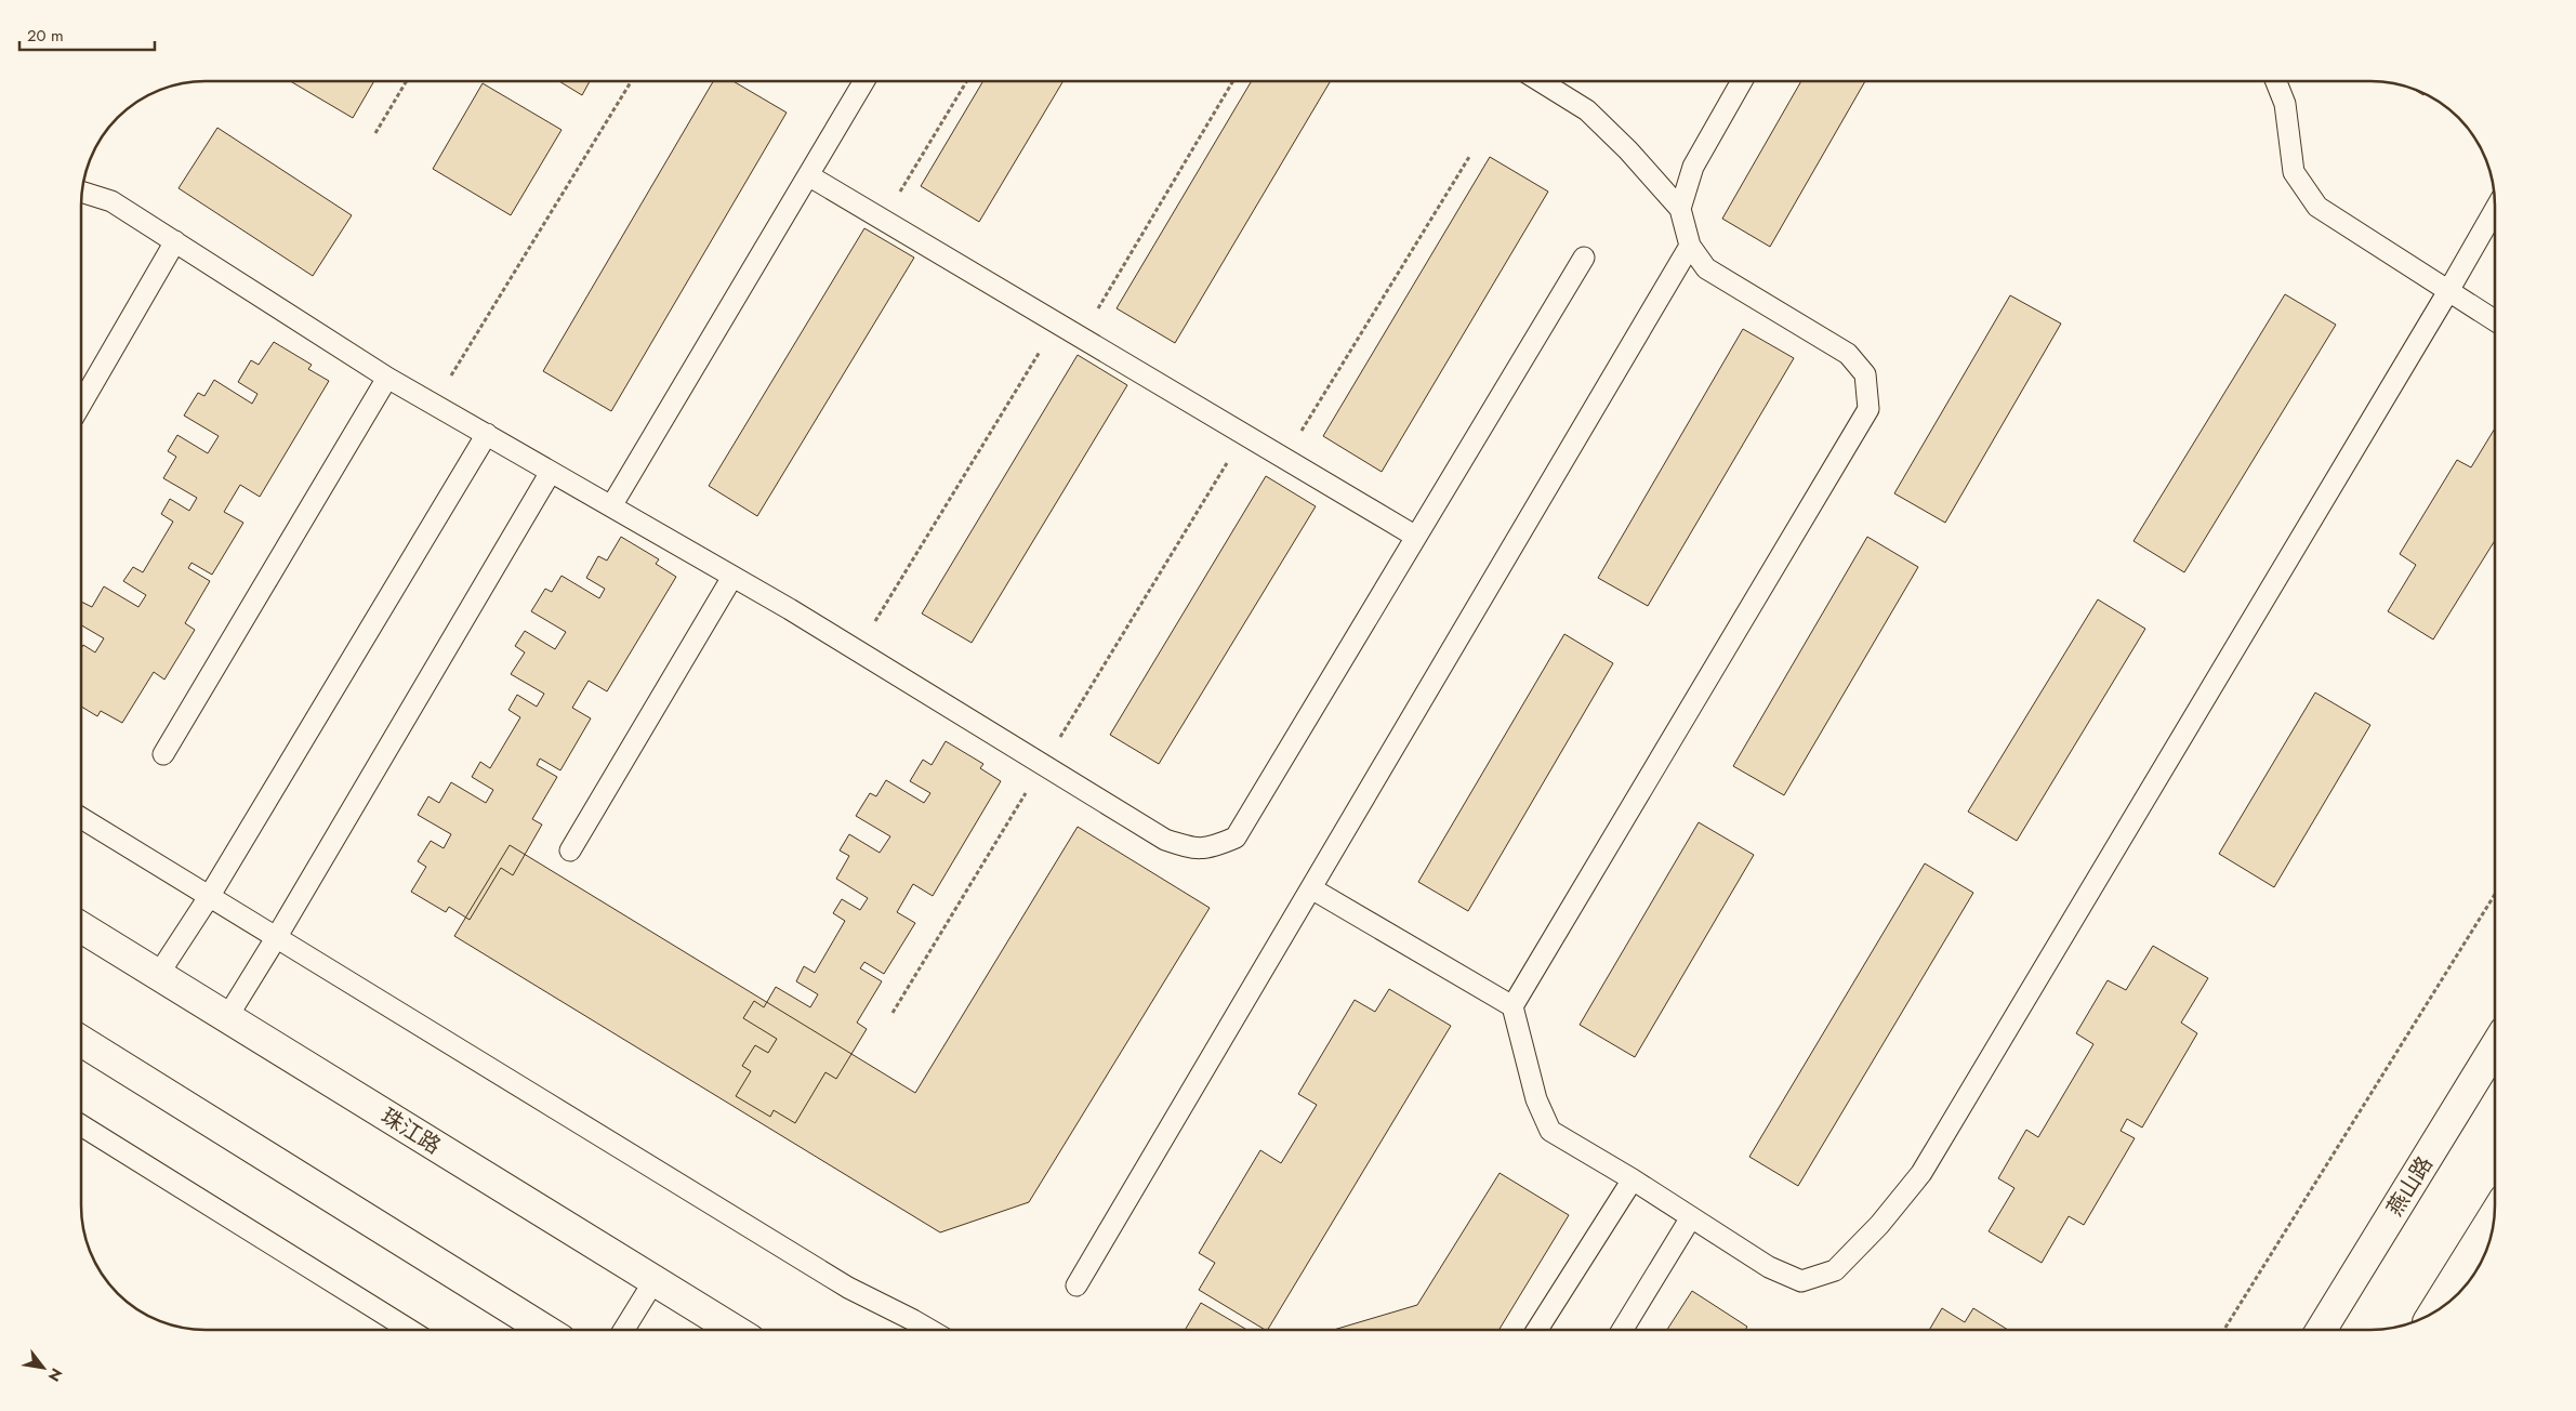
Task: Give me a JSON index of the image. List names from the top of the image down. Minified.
{"streets":{"street":["珠江路","燕山路"]},"scale_bar":"20 m","north":"bottom right"}
